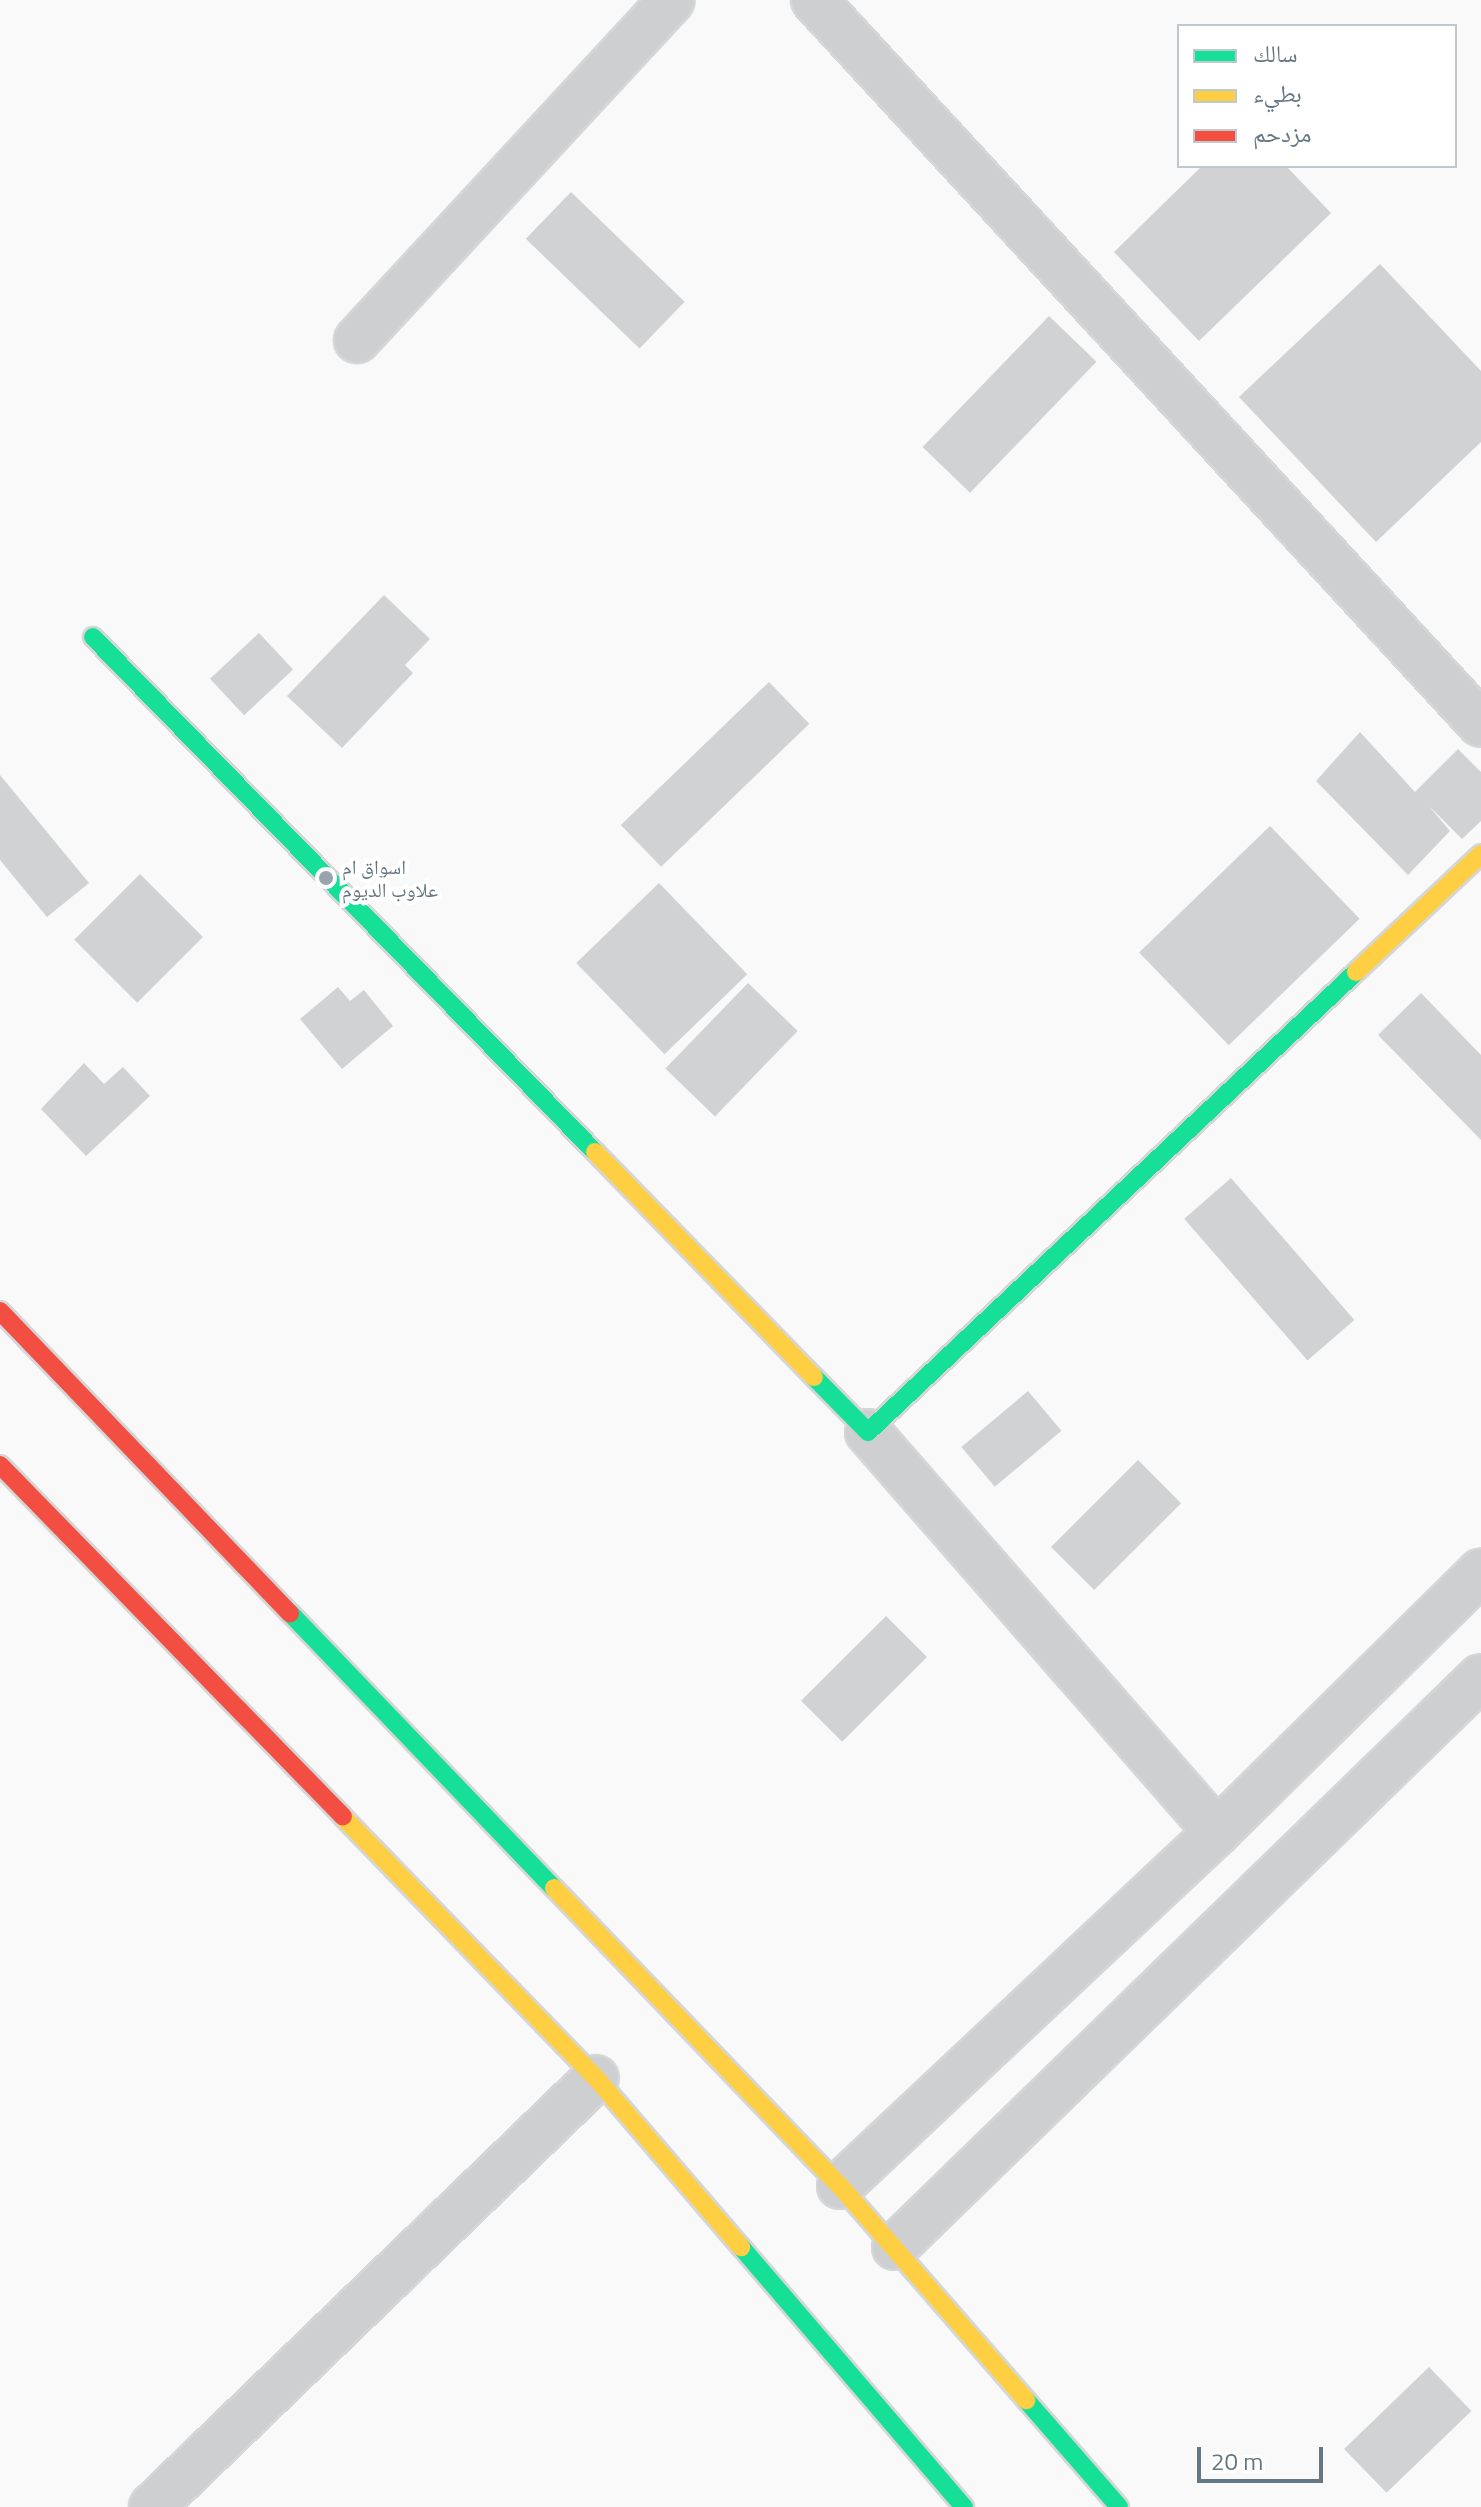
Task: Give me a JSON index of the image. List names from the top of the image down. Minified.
{"places":["اسواق ام علاوب الديوم"],"legend":["سالك","بطيء","مزدحم"],"scale_bar":"20 m"}
